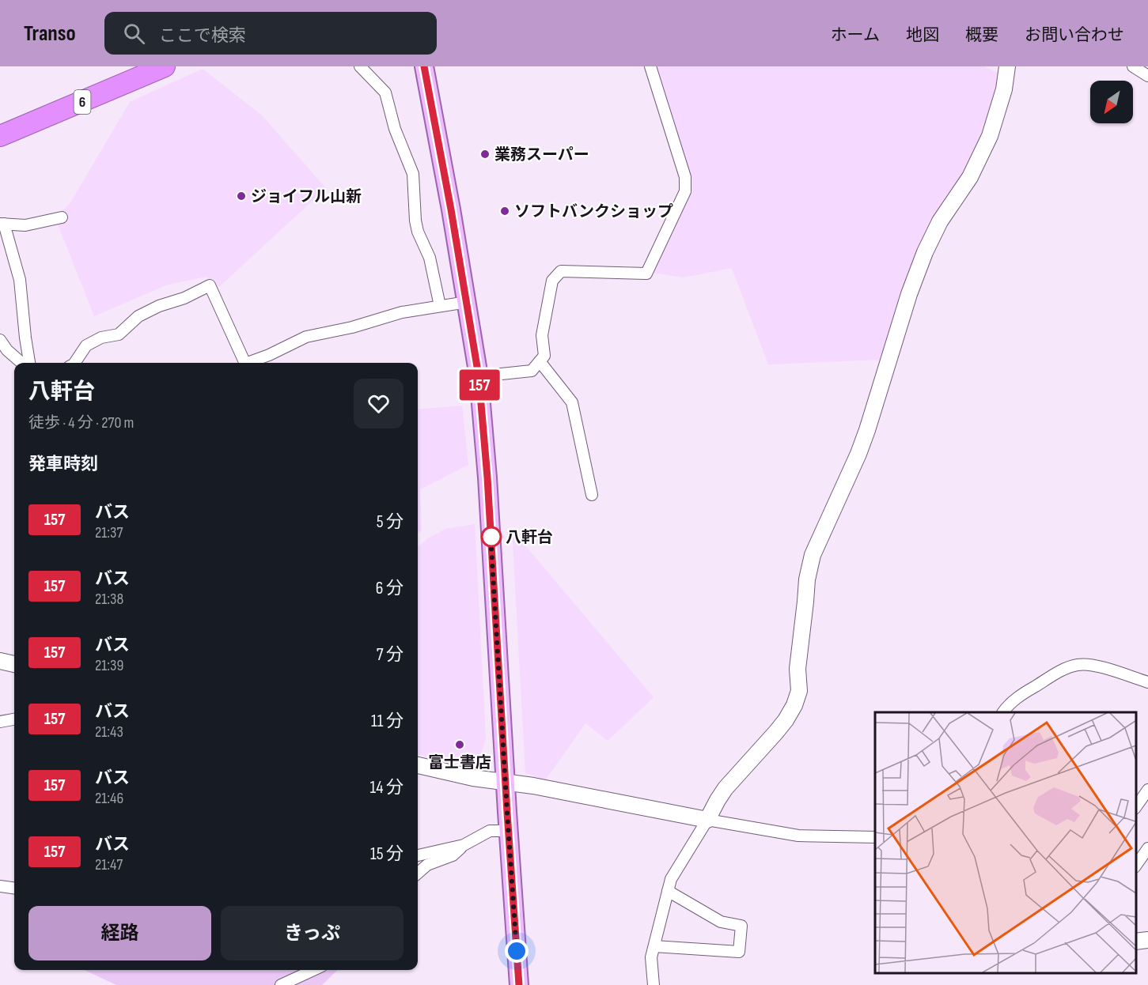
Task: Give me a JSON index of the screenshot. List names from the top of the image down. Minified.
{"streets":{"highway":["6"]},"places":["業務スーパー","ジョイフル山新","ソフトバンクショップ","八軒台","富士書店"],"lines":["bus line 157"],"north":"bottom left","page":{"header":"Transo","search":"ここで検索","nav":["ホーム","地図","概要","お問い合わせ"],"on_map":"157","heading":[["八軒台","徒歩 · 4 分 · 270 m"],"発車時刻"],"list":[{"mark":"157","name":"バス","note":"21:37","value":"5 分"},{"mark":"157","name":"バス","note":"21:38","value":"6 分"},{"mark":"157","name":"バス","note":"21:39","value":"7 分"},{"mark":"157","name":"バス","note":"21:43","value":"11 分"},{"mark":"157","name":"バス","note":"21:46","value":"14 分"},{"mark":"157","name":"バス","note":"21:47","value":"15 分"}],"buttons":["経路","きっぷ"]}}
